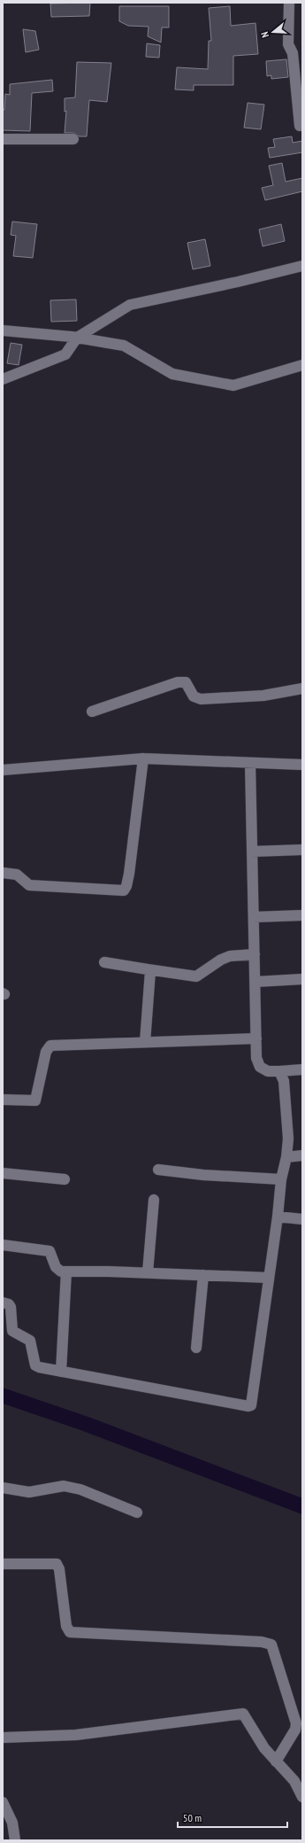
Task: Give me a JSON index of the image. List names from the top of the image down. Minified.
{"scale_bar":"50 m","north":"left"}
